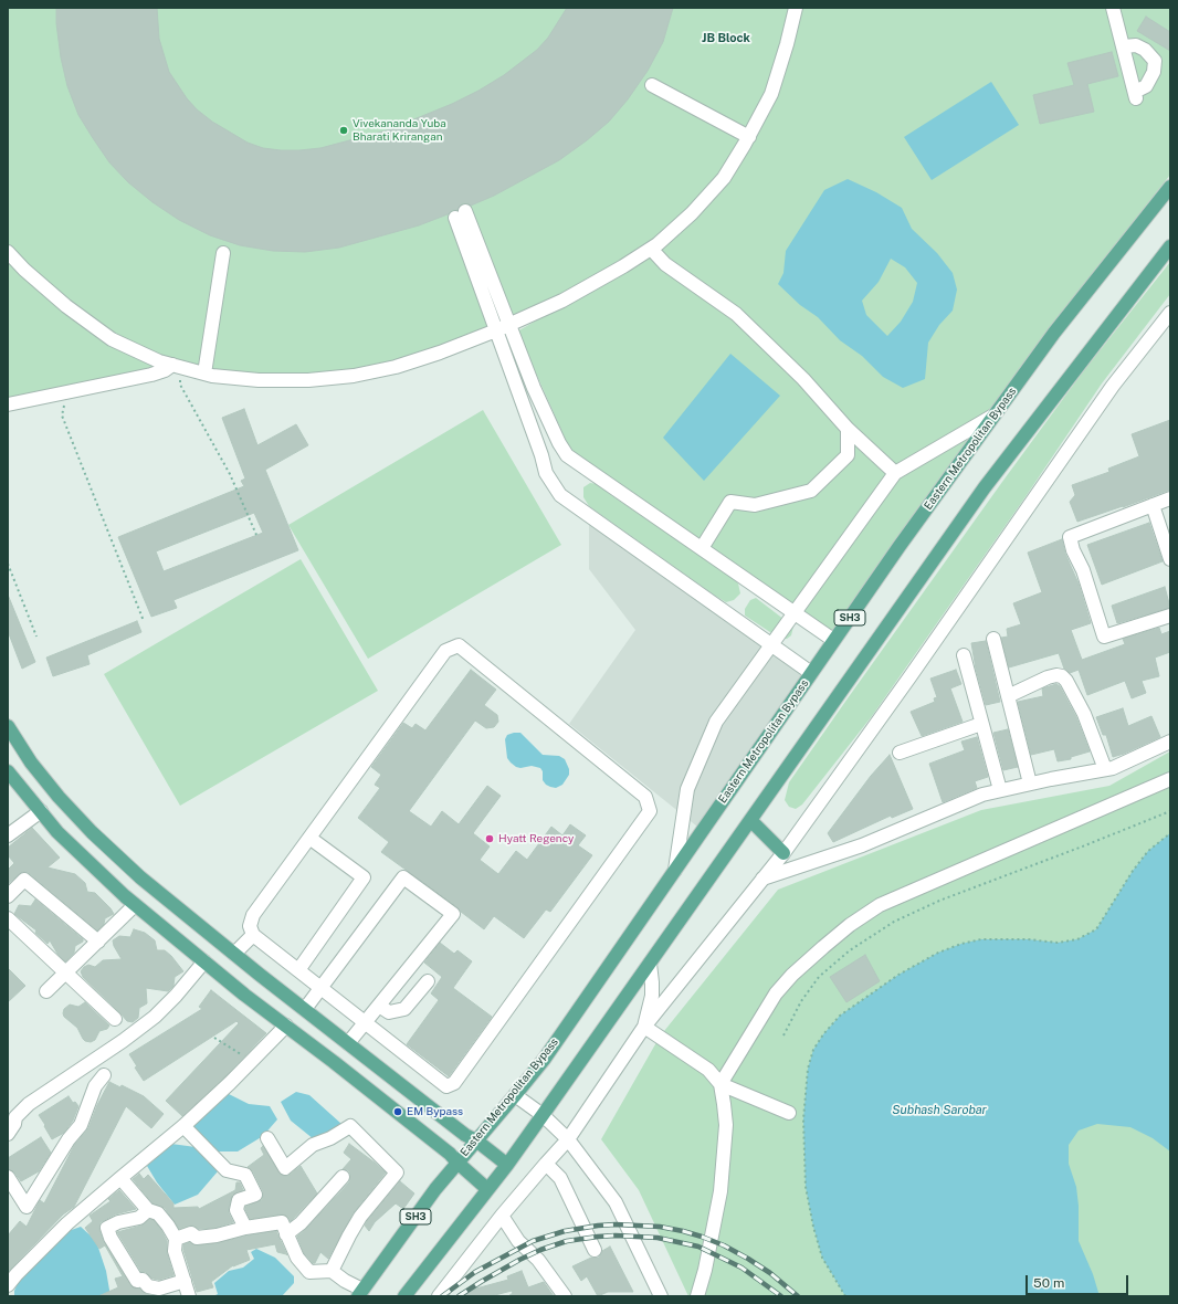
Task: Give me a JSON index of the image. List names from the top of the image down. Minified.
{"streets":{"main road":["Eastern Metropolitan Bypass","SH3"]},"districts":["JB Block"],"water":["Subhash Sarobar"],"places":["Vivekananda Yuba Bharati Krirangan","Hyatt Regency","EM Bypass"],"scale_bar":"50 m"}
